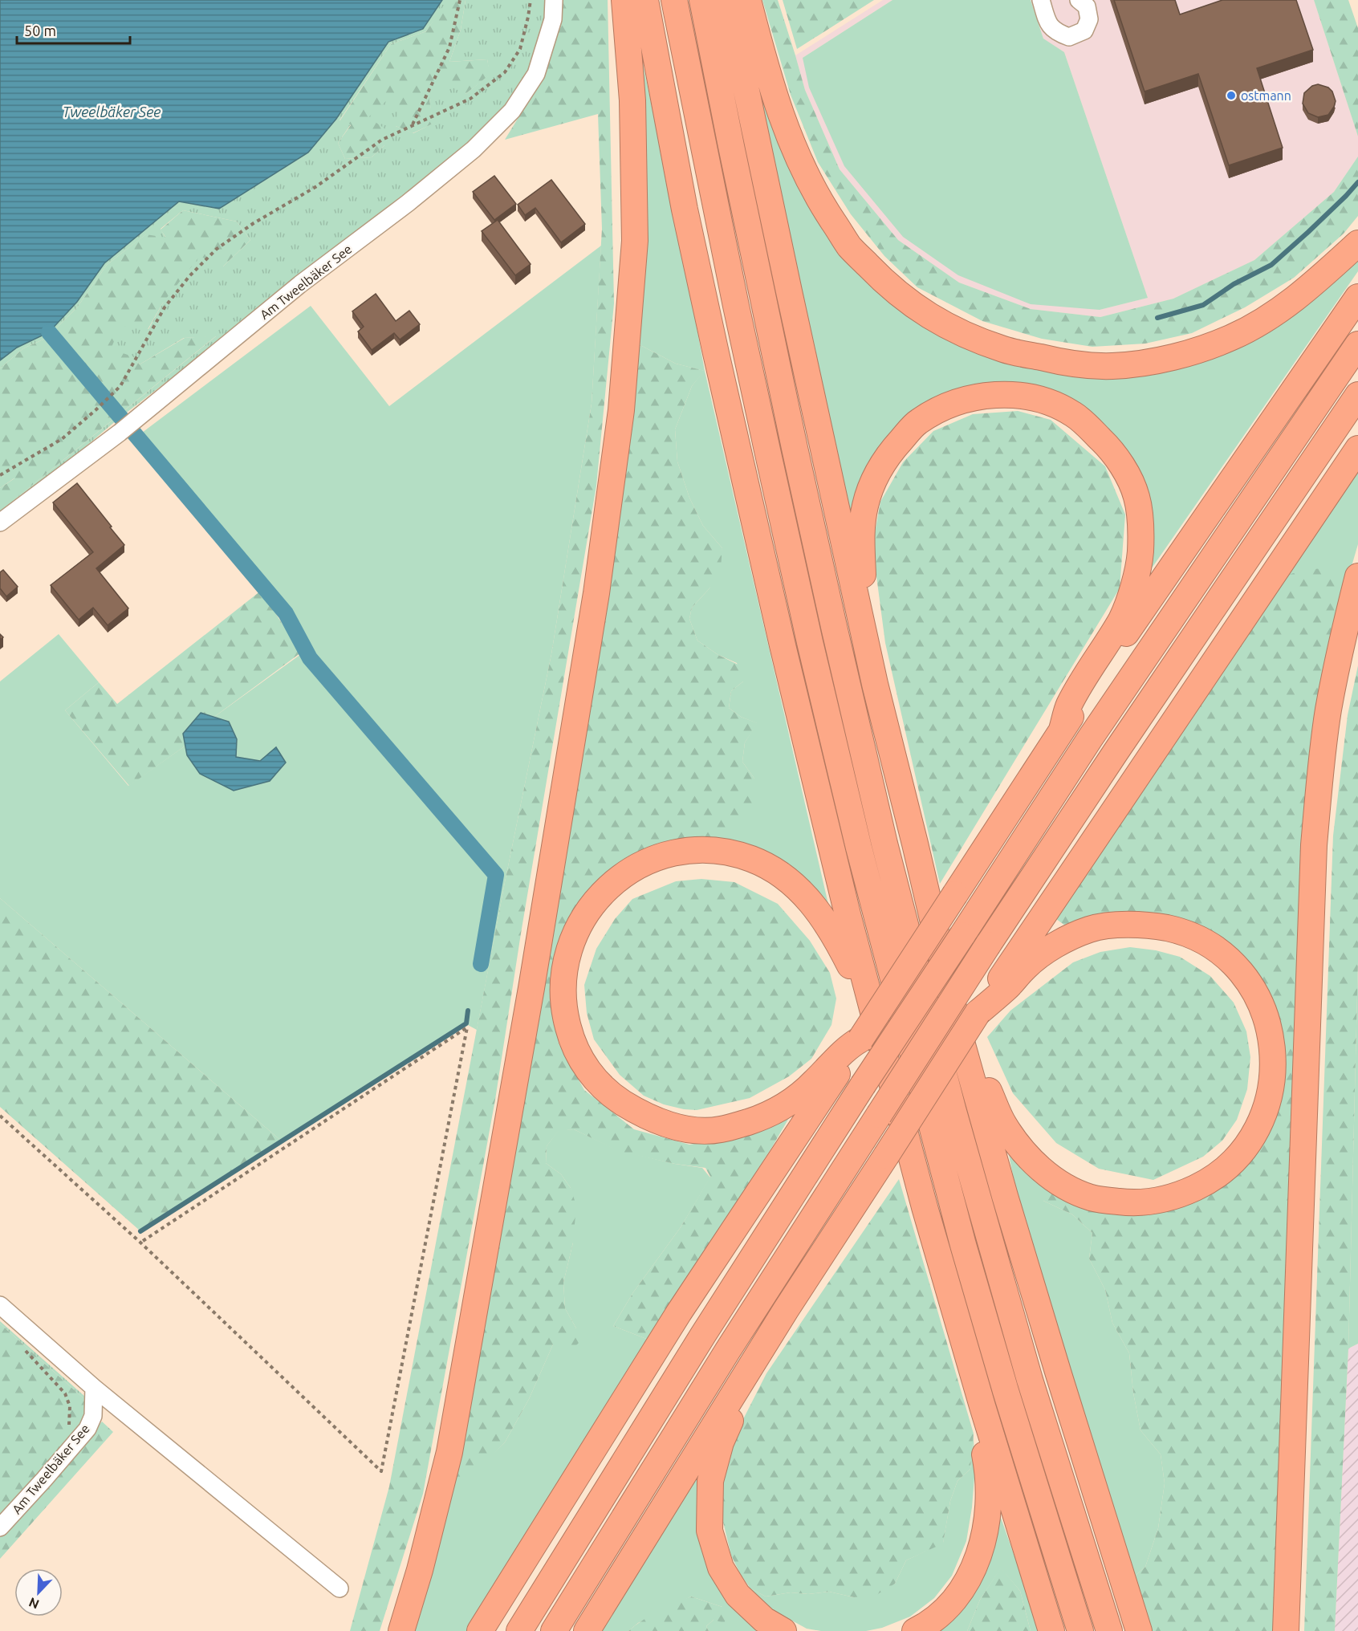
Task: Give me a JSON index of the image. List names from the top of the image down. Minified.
{"streets":{"street":["Am Tweelbäker See"]},"water":["Tweelbäker See"],"places":["ostmann"],"scale_bar":"50 m","north":"bottom left"}
